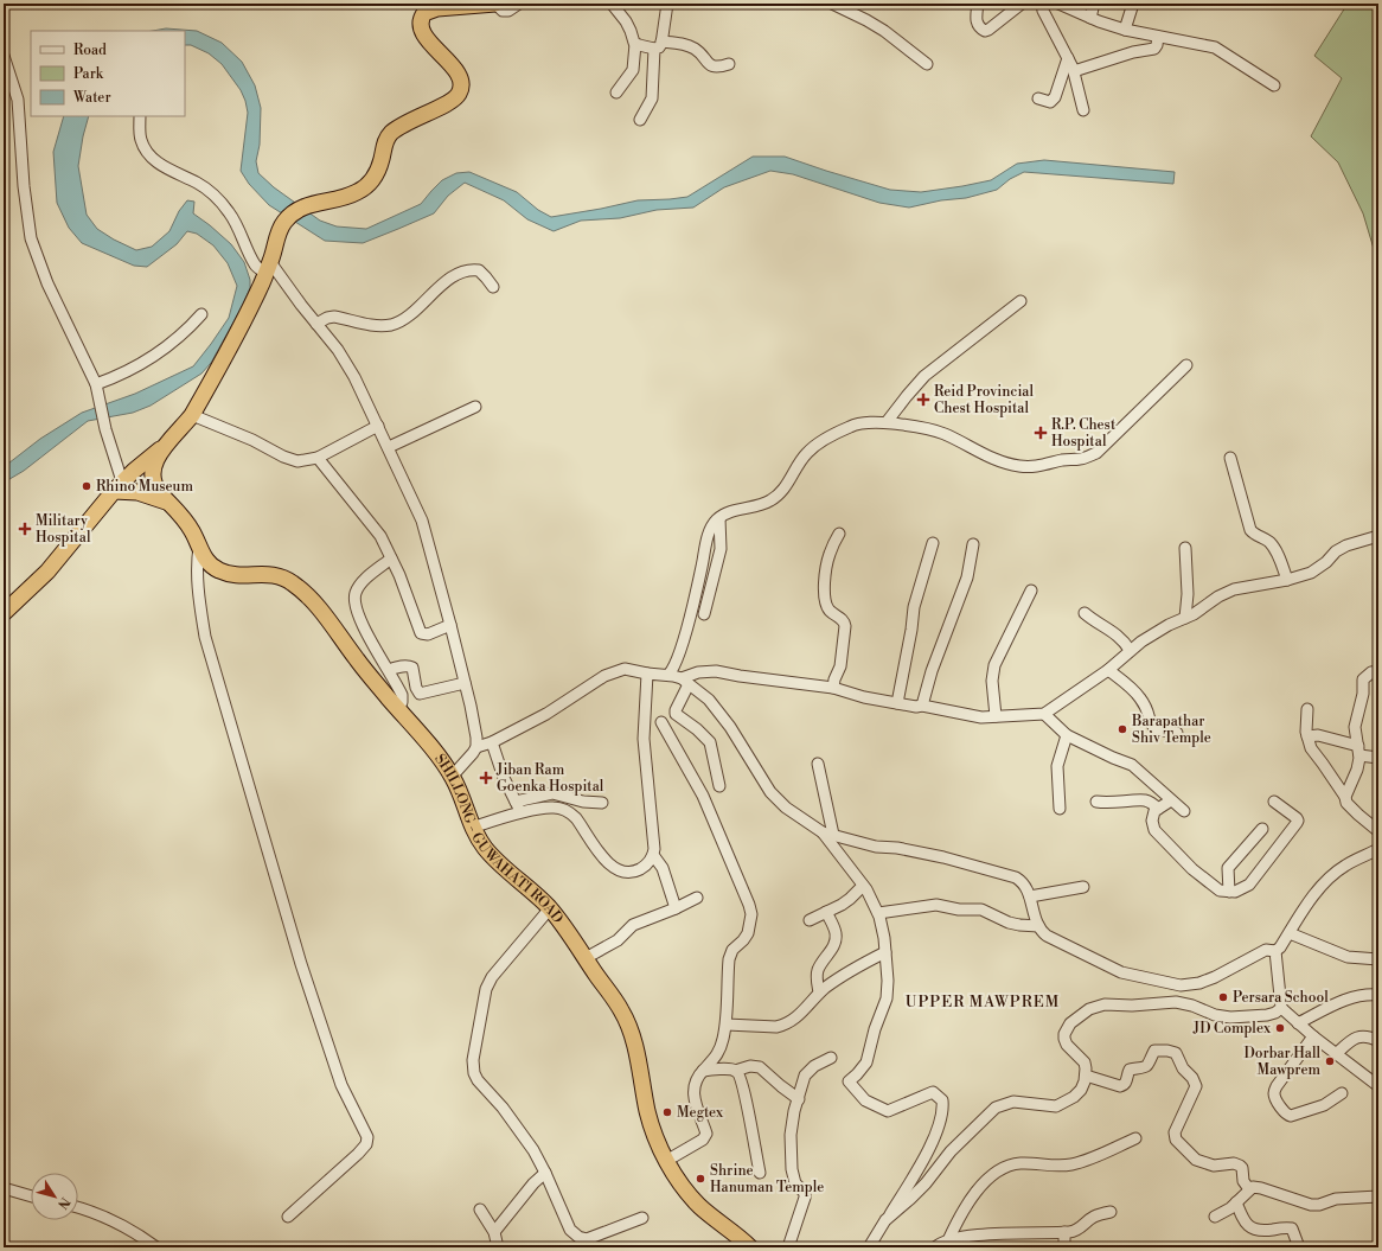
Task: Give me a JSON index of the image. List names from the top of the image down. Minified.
{"streets":{"highway":["SHILLONG - GUWAHATI ROAD"]},"districts":["UPPER MAWPREM"],"places":{"health":["Reid Provincial Chest Hospital","R.P. Chest Hospital","Military Hospital","Jiban Ram Goenka Hospital"],"other":["Rhino Museum","Barapathar Shiv Temple","Persara School","JD Complex","Dorbar Hall Mawprem","Megtex","Shrine Hanuman Temple"]},"legend":["Road","Park","Water"],"north":"bottom right"}
